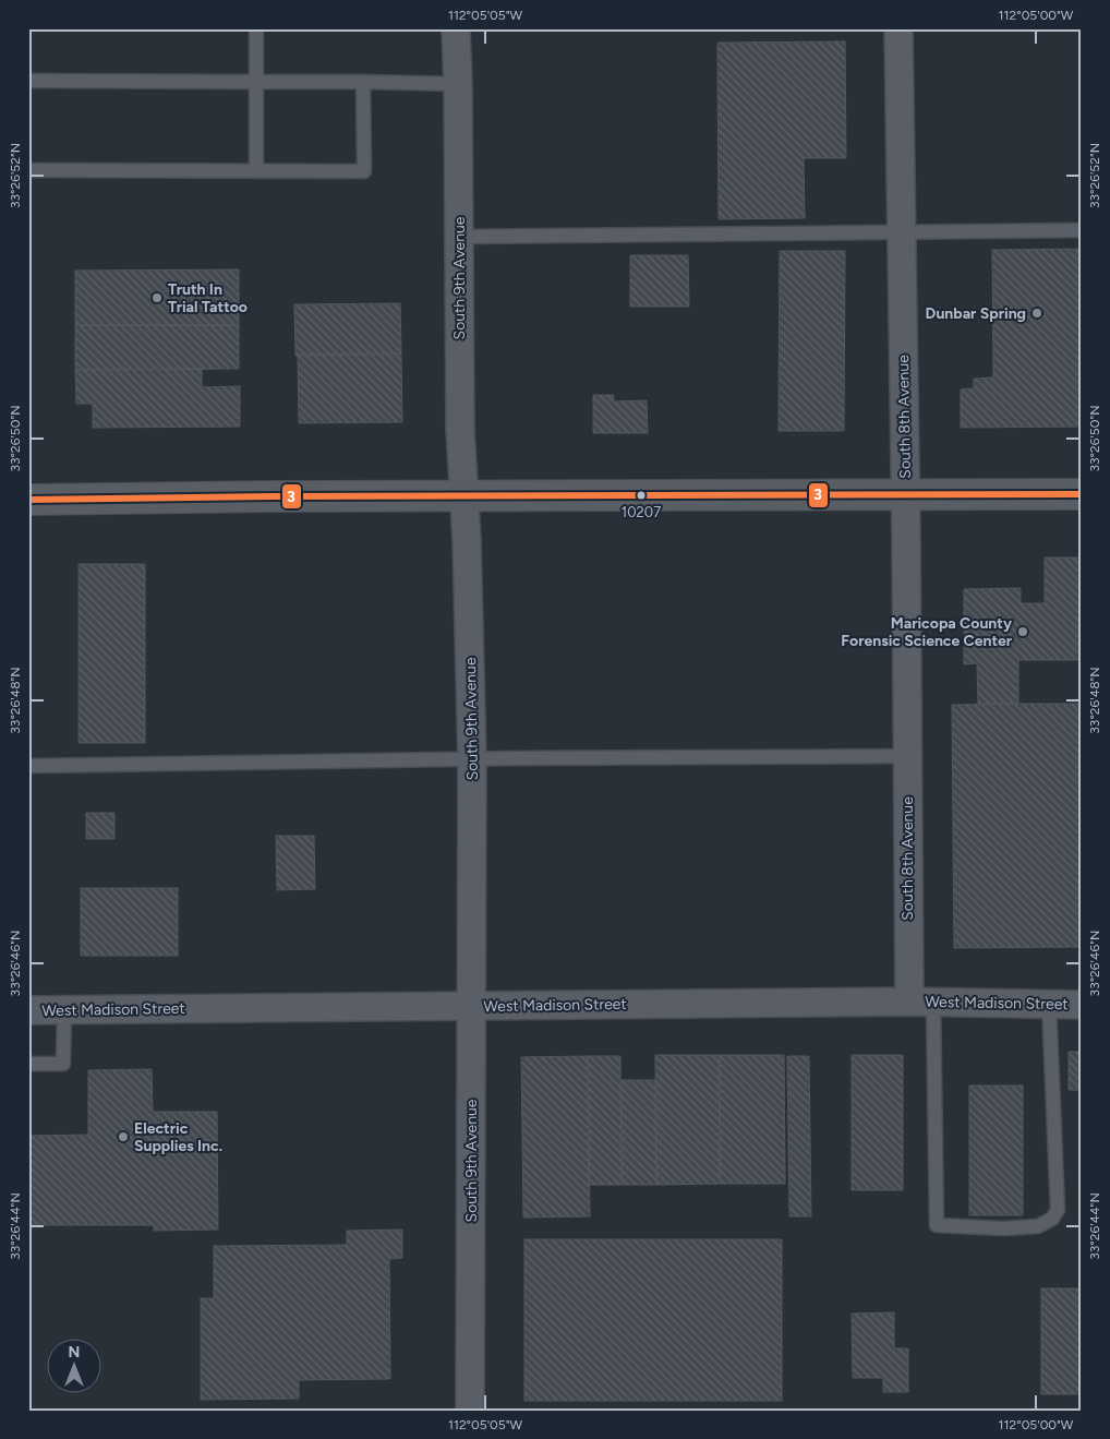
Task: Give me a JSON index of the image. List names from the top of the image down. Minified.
{"streets":{"street":["South 9th Avenue","South 8th Avenue","West Madison Street"]},"crossings":[["South 9th Avenue","West Madison Street"],["South 8th Avenue","West Madison Street"]],"places":["Truth In Trial Tattoo","Dunbar Spring","10207","Maricopa County Forensic Science Center","Electric Supplies Inc."],"lines":["transit line 3"],"north":"top","coordinates":["112°05'05\"W","112°05'00\"W","33°26'52\"N","33°26'50\"N","33°26'48\"N","33°26'46\"N","33°26'44\"N"]}
